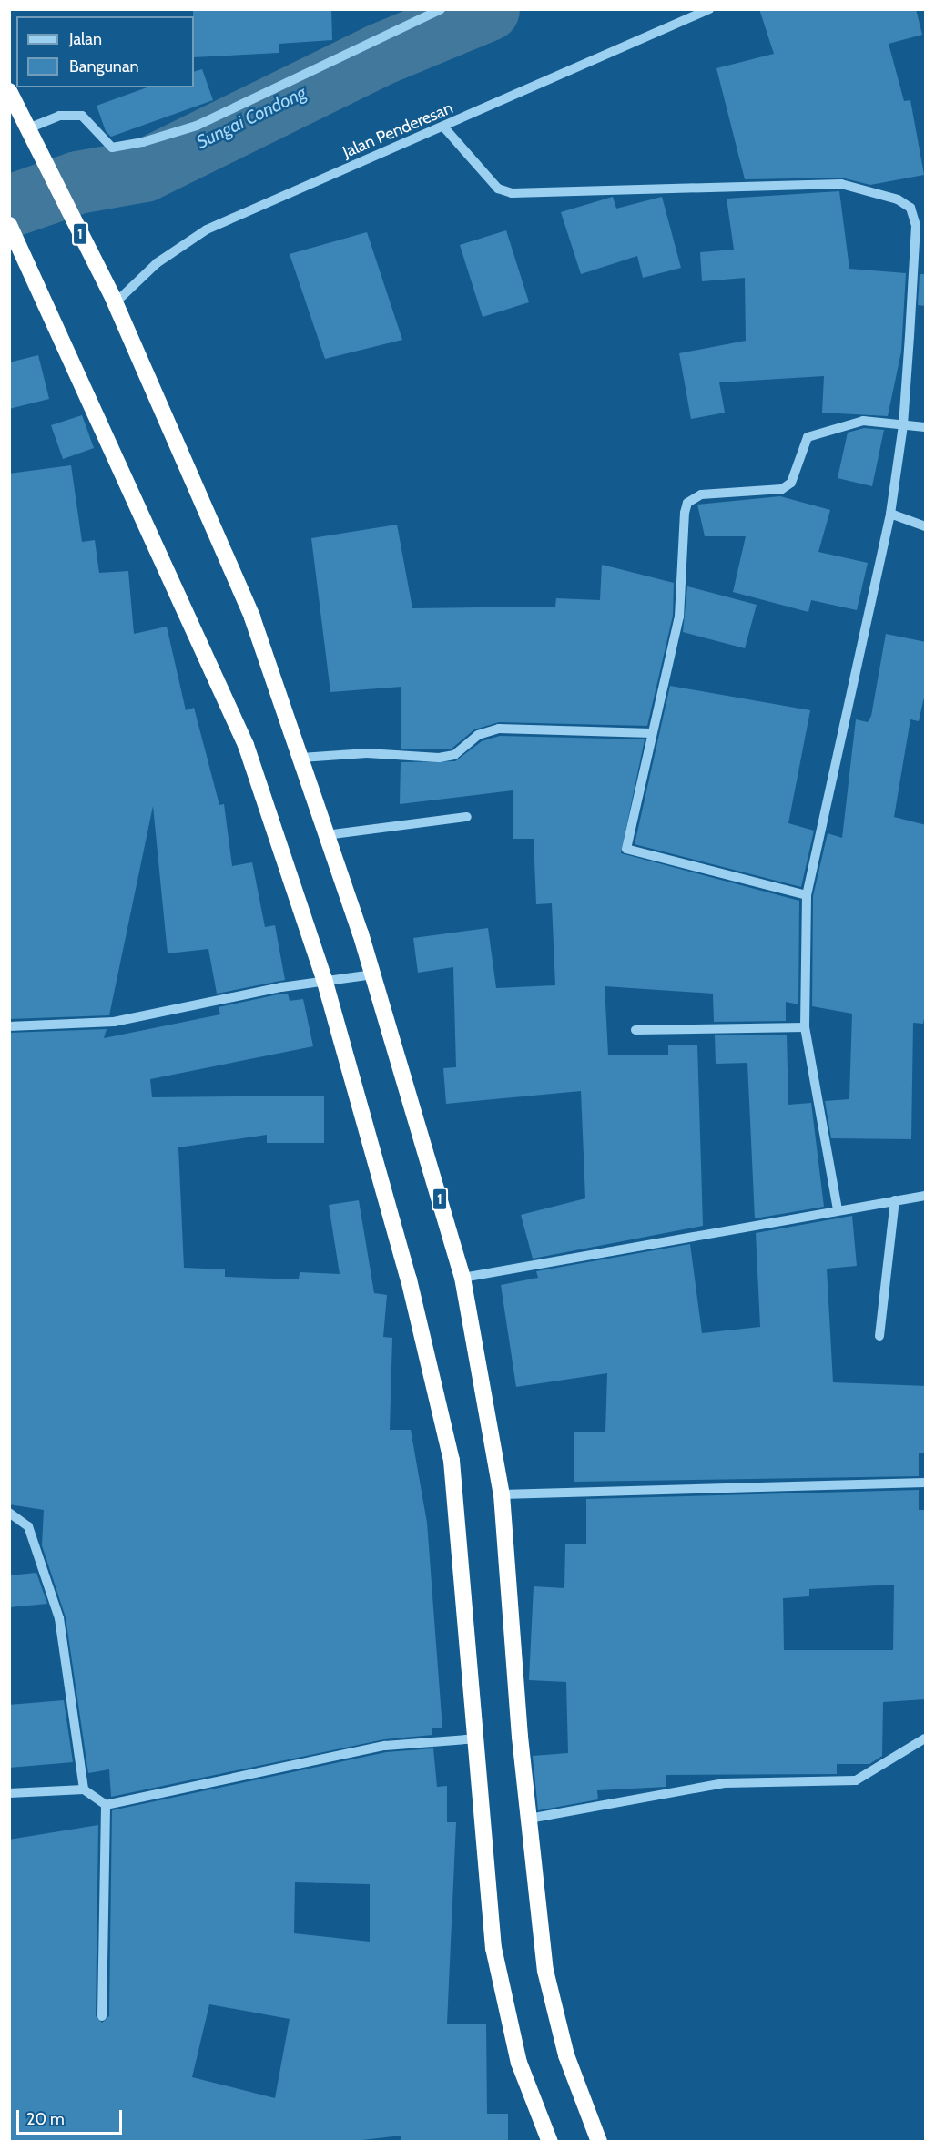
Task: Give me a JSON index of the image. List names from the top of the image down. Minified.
{"streets":{"highway":["1"],"street":["Jalan Penderesan"]},"crossings":[["Jalan Penderesan","1"]],"water":["Sungai Condong"],"legend":["Jalan","Bangunan"],"scale_bar":"20 m"}
